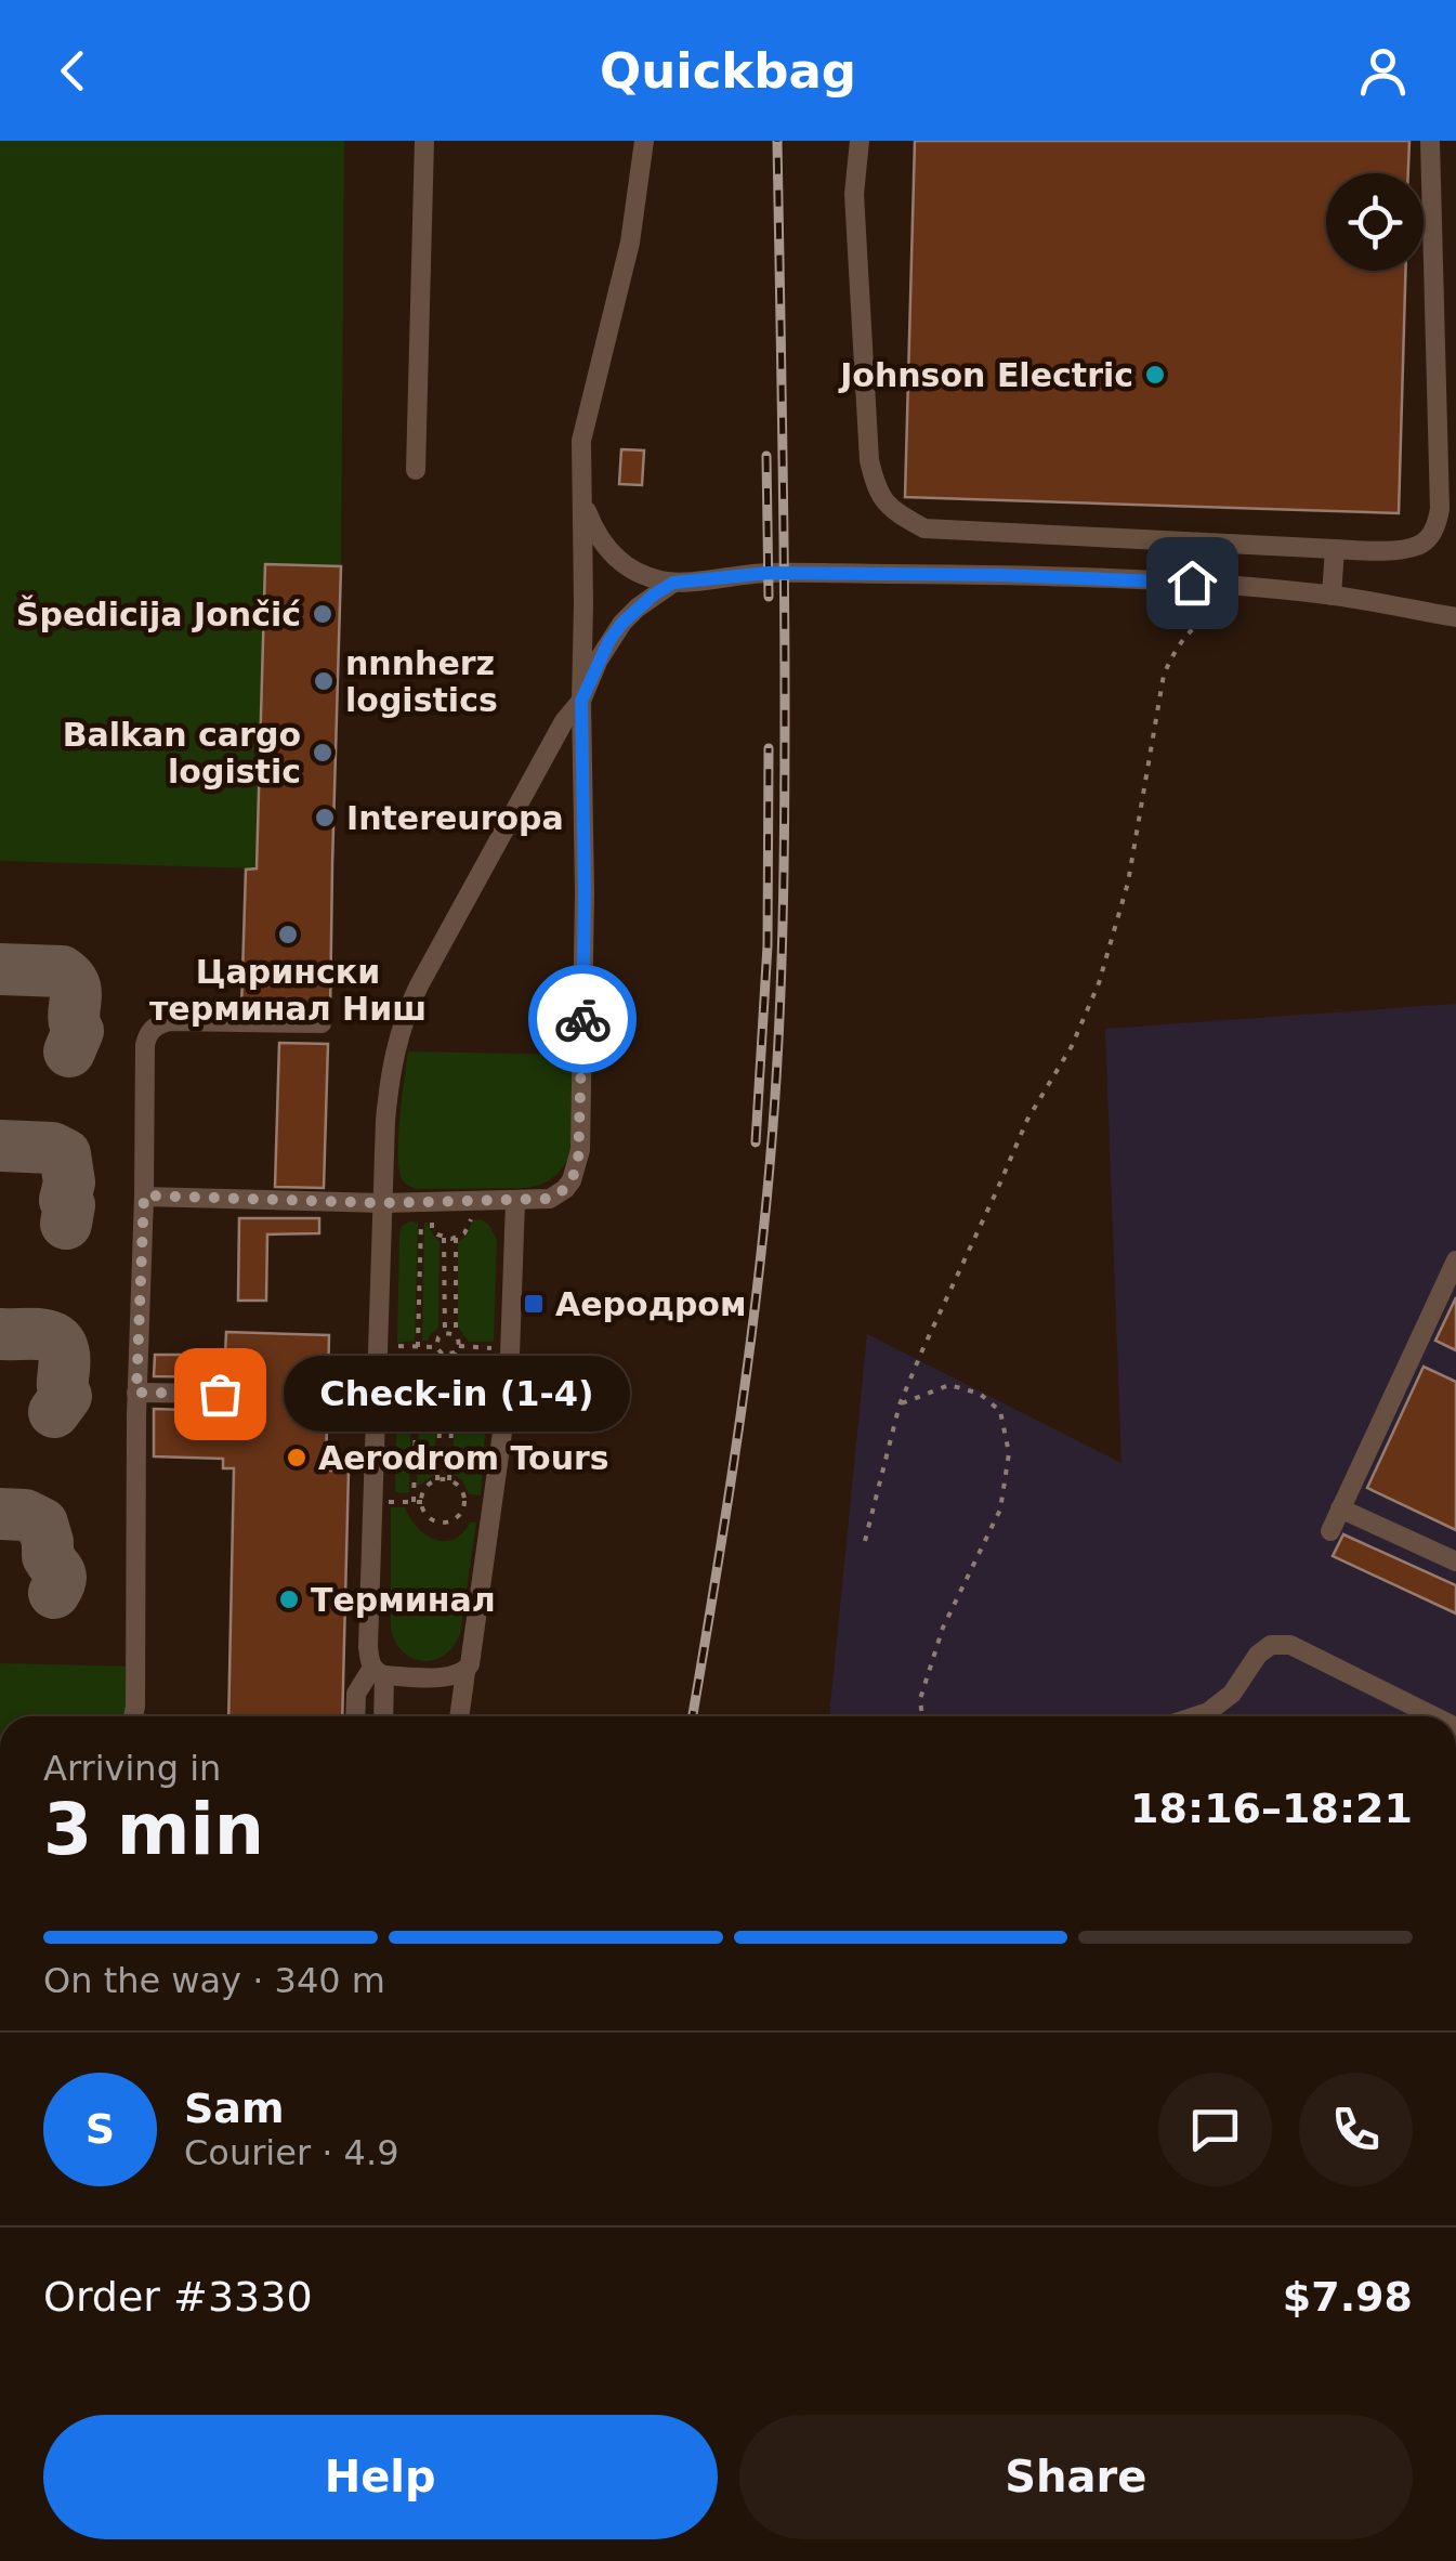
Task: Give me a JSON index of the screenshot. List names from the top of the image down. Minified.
{"places":{"other":["Johnson Electric","Špedicija Jončić","nnnherz logistics","Balkan cargo logistic","Intereuropa","Царински терминал Ниш","Check-in (1-4)","Aerodrom Tours","Терминал"],"transit":["Аеродром"]},"page":{"header":"Quickbag","bubble":"Check-in (1-4)","heading":["3 min","Arriving in","18:16–18:21"],"panel":["Sam","Courier · 4.9","Order #3330","$7.98"],"bar":"On the way · 340 m","round":"S","buttons":["Help","Share"]}}
